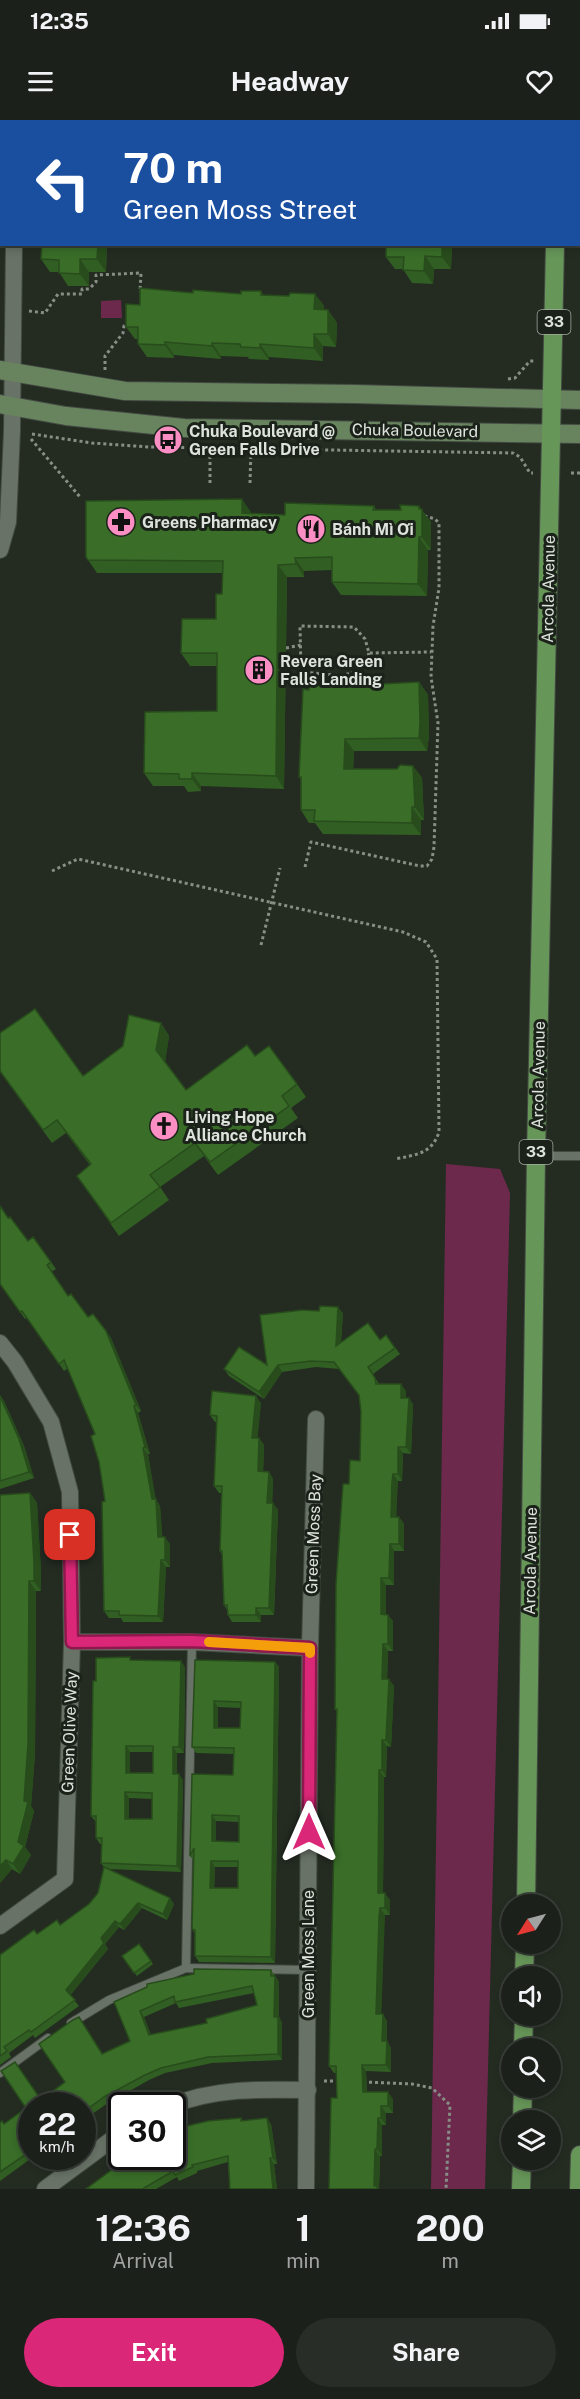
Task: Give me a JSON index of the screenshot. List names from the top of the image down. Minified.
{"streets":{"main road":["33","Arcola Avenue"],"street":["Chuka Boulevard","Green Moss Bay","Green Olive Way","Green Moss Lane"]},"crossings":[["Chuka Boulevard","Arcola Avenue"],["Green Moss Bay","Green Moss Lane"]],"places":{"bus stop":["Chuka Boulevard @ Green Falls Drive"],"pharmacy":["Greens Pharmacy"],"restaurant":["Bánh Mì Ơi"],"building":["Revera Green Falls Landing"],"church":["Living Hope Alliance Church"]},"north":"bottom left","page":{"status":"12:35","header":"Headway","turn":["70 m","Green Moss Street"],"speed":"22 km/h","limit":"30","eta":["12:36","Arrival","1","min","200","m"],"buttons":["Exit","Share"]}}
